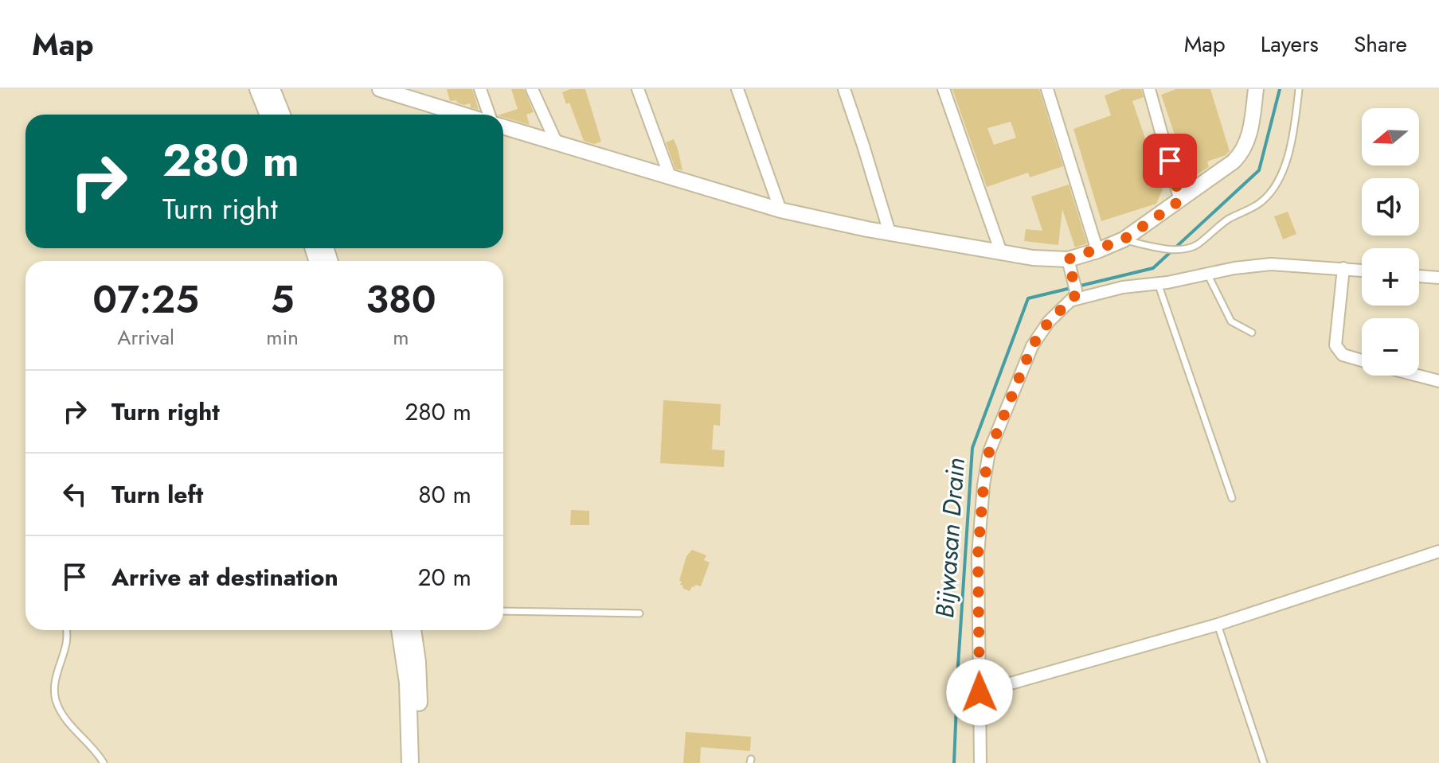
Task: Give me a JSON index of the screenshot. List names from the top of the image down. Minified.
{"water":["Bijwasan Drain"],"north":"left","page":{"header":"Map","nav":["Map","Layers","Share"],"map_buttons":["+","−"],"turn":["280 m","Turn right"],"eta":["07:25","Arrival","5","min","380","m"],"list":[{"name":"Turn right","value":"280 m"},{"name":"Turn left","value":"80 m"},{"name":"Arrive at destination","value":"20 m"}]}}
